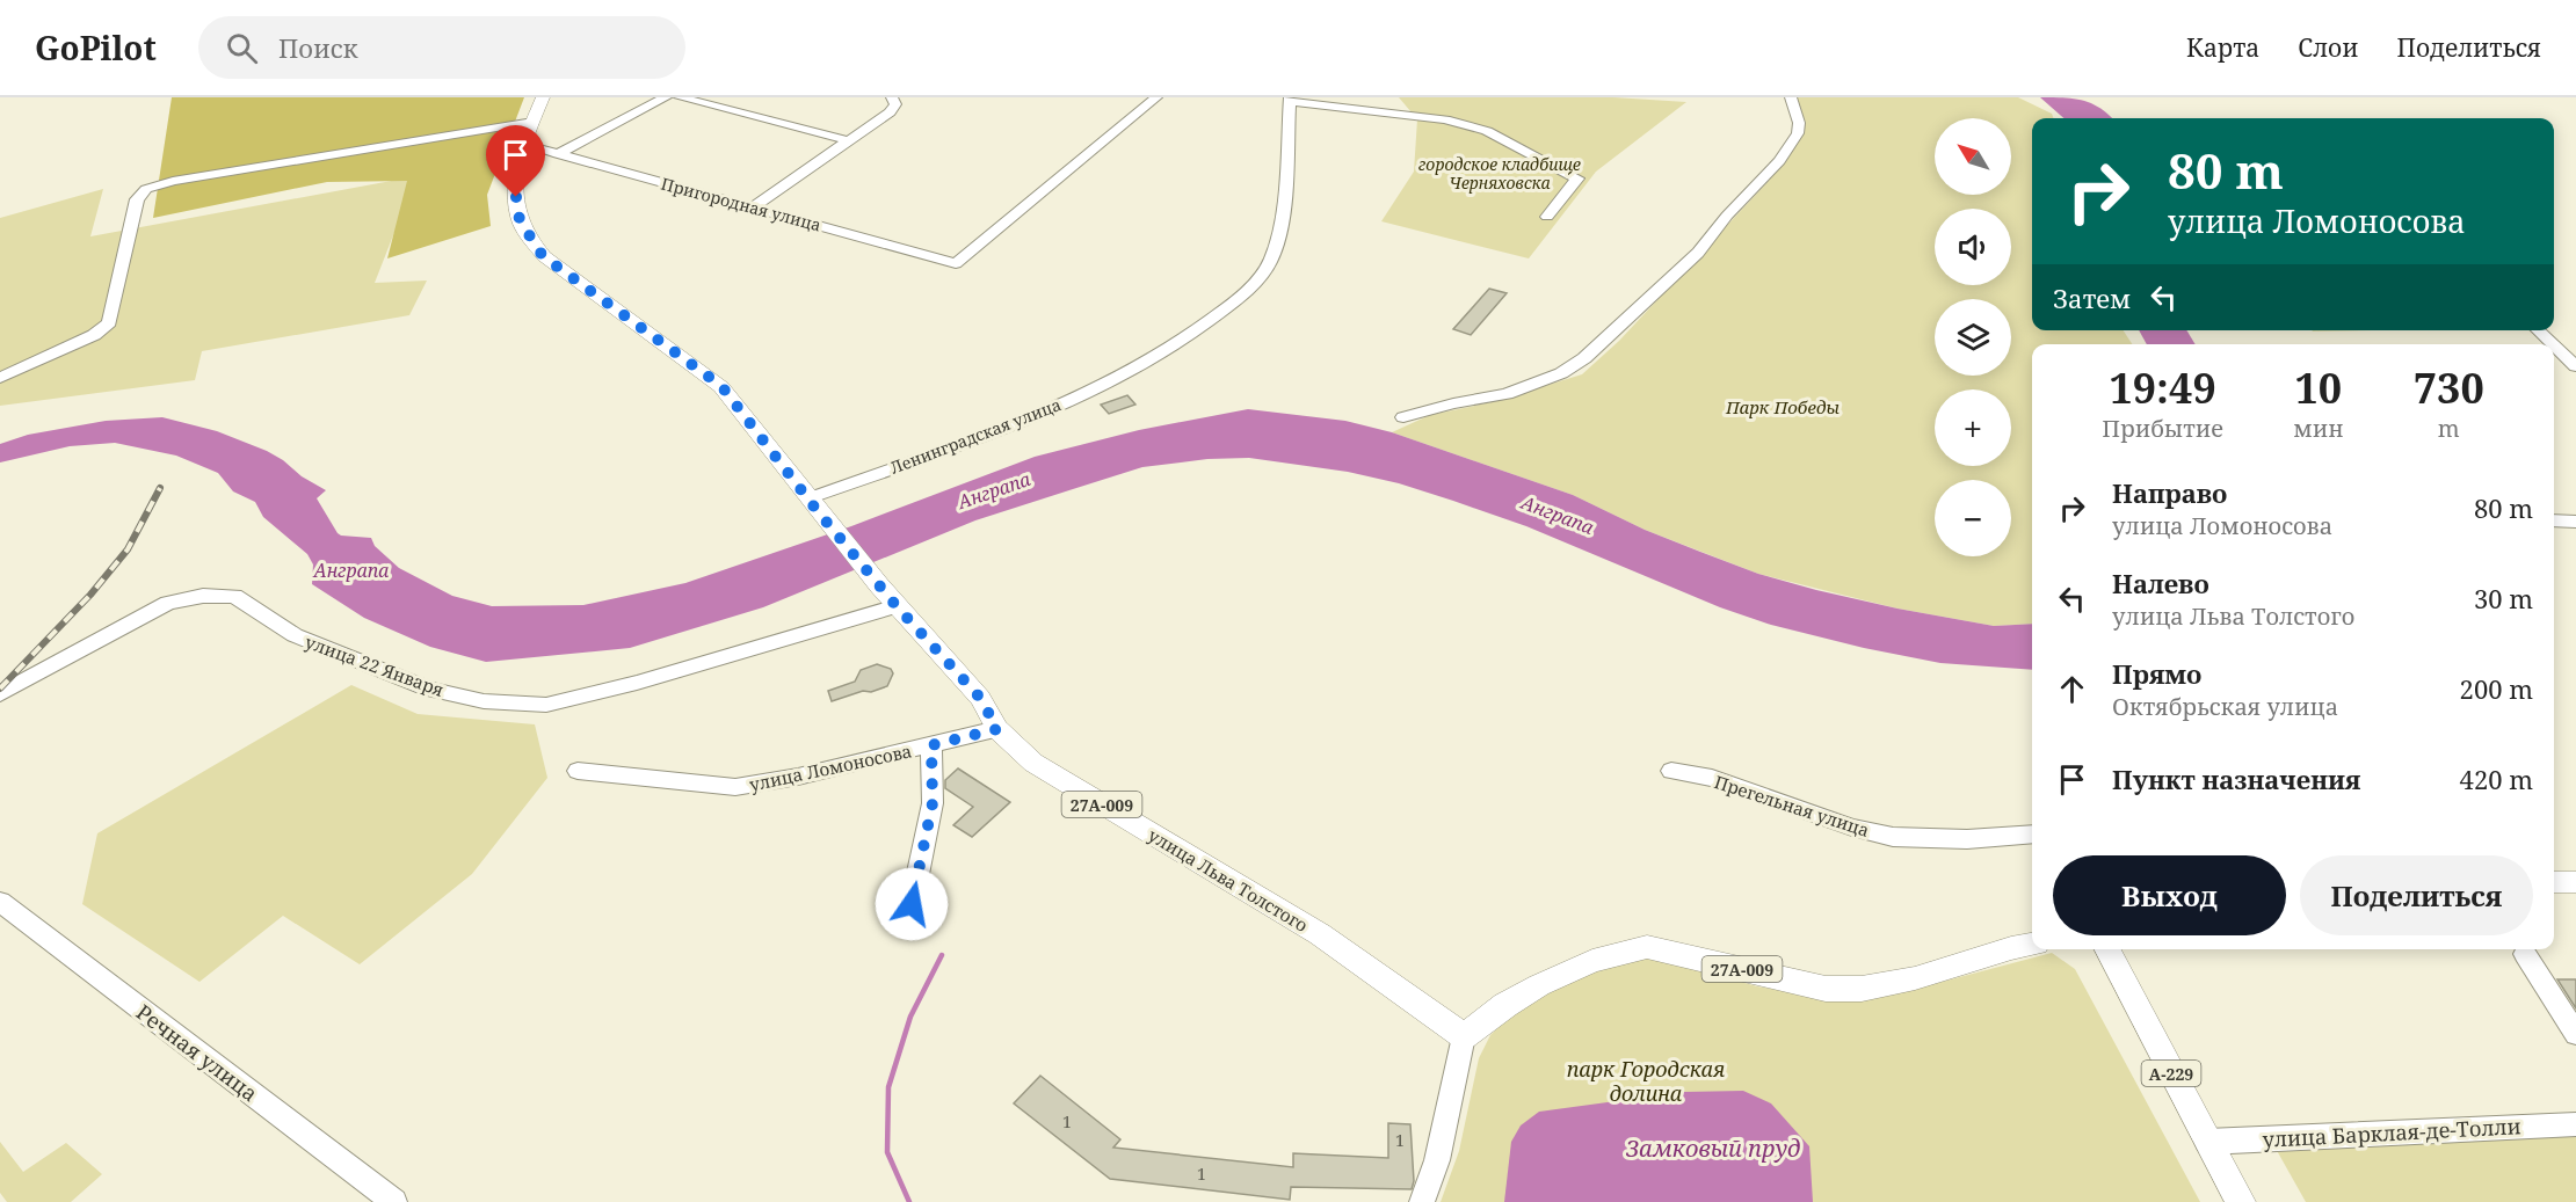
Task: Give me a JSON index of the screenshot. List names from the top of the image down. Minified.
{"streets":{"main road":["27А-009","улица Льва Толстого","А-229"],"street":["Пригородная улица","Ленинградская улица","улица 22 Января","улица Ломоносова","Прегельная улица","Речная улица","улица Барклая-де-Толли"]},"crossings":[["Пригородная улица","27А-009"],["Ленинградская улица","27А-009"],["Ленинградская улица","улица Льва Толстого"],["улица 22 Января","улица Льва Толстого"],["улица Ломоносова","улица Льва Толстого"],["27А-009","улица Льва Толстого"],["А-229","улица Барклая-де-Толли"]],"water":["Анграпа","Замковый пруд"],"parks":["городское кладбище Черняховска","Парк Победы","парк Городская долина"],"house_numbers":["1","1","1"],"north":"top left","page":{"header":"GoPilot","search":"Поиск","nav":["Карта","Слои","Поделиться"],"map_buttons":["+","−"],"turn":["80 m","улица Ломоносова"],"then":"Затем","eta":["19:49","Прибытие","10","мин","730","m"],"list":[{"name":"Направо","note":"улица Ломоносова","value":"80 m"},{"name":"Налево","note":"улица Льва Толстого","value":"30 m"},{"name":"Прямо","note":"Октябрьская улица","value":"200 m"},{"name":"Пункт назначения","value":"420 m"}],"buttons":["Выход","Поделиться"]}}
